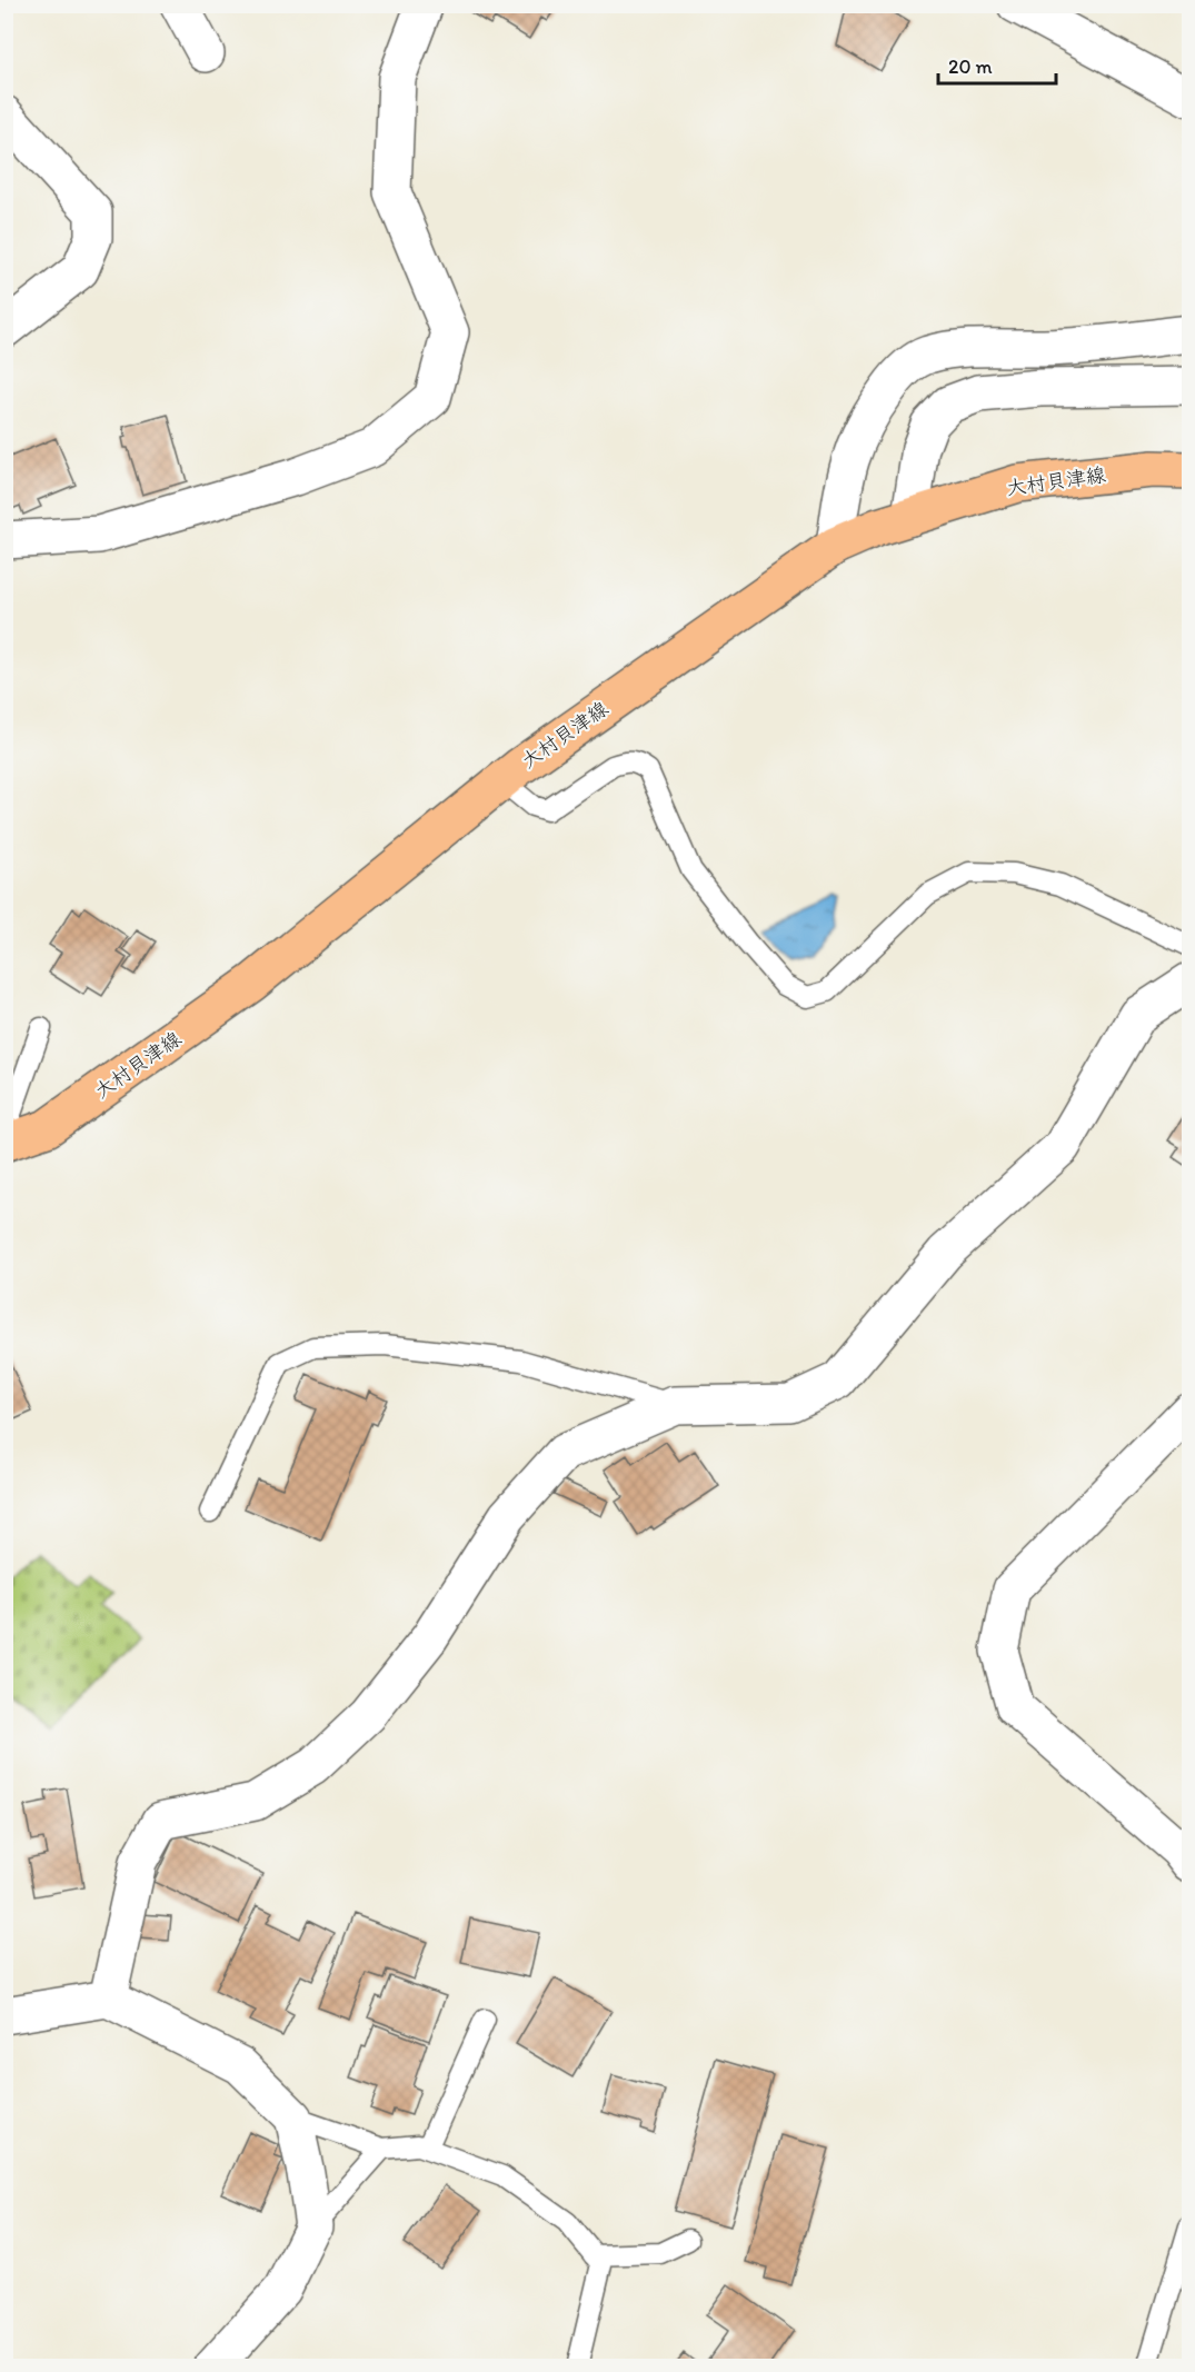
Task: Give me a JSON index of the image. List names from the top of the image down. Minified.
{"streets":{"main road":["大村貝津線"]},"scale_bar":"20 m"}
